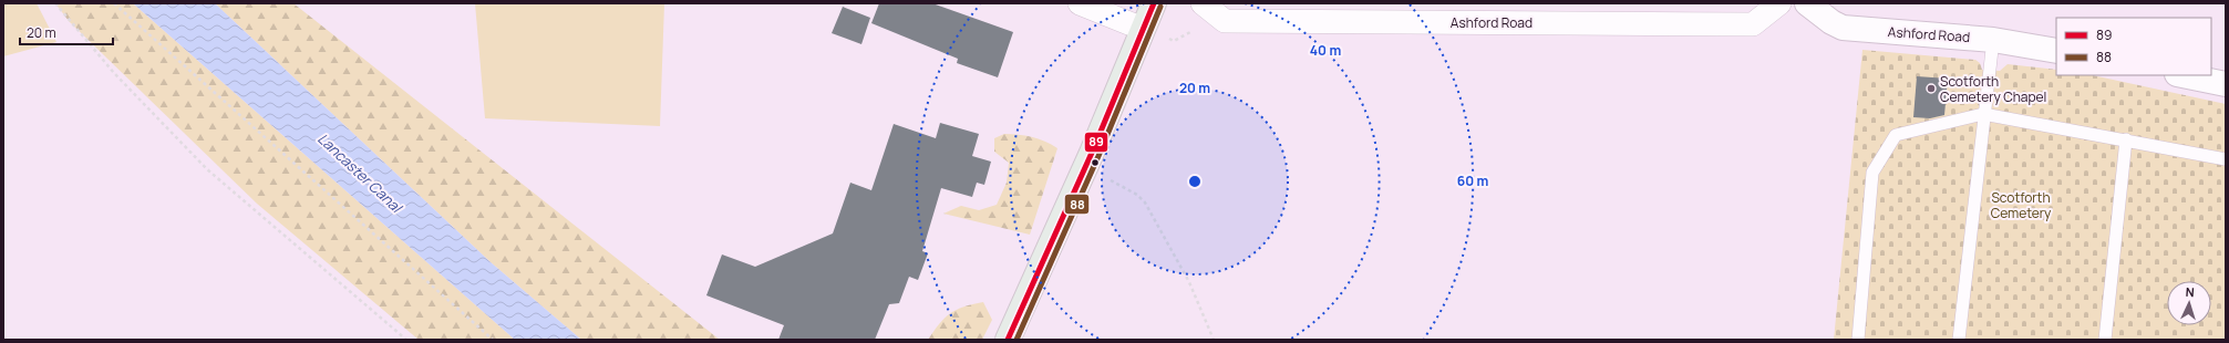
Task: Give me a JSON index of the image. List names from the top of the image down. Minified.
{"streets":{"street":["Ashford Road"]},"water":["Lancaster Canal"],"parks":["Scotforth Cemetery"],"places":["Scotforth Cemetery Chapel"],"lines":["transit line 89","transit line 88"],"legend":["89","88"],"scale_bar":"20 m","north":"top","rings":["40 m","20 m","60 m"]}
